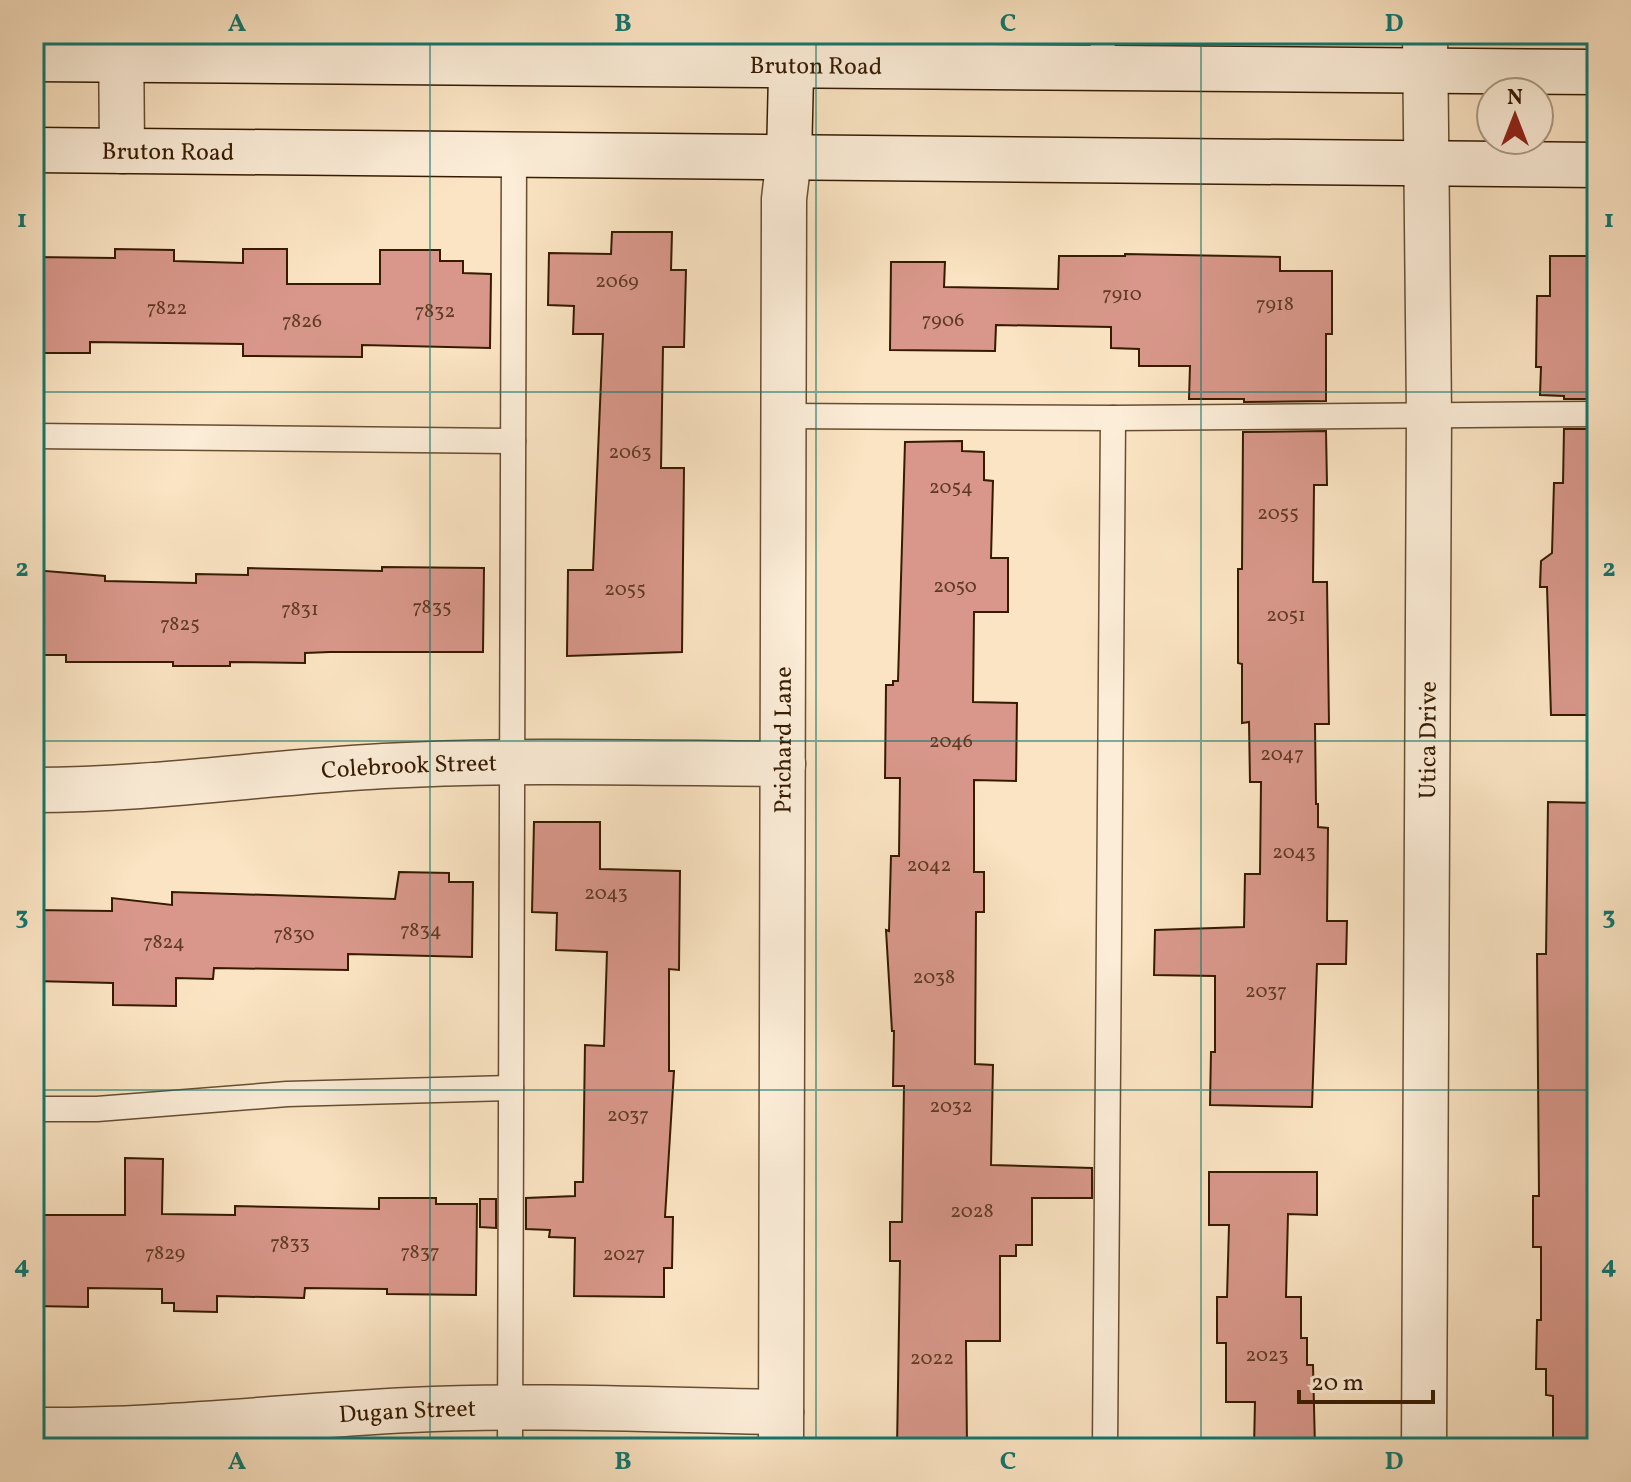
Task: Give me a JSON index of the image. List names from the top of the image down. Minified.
{"streets":{"street":["Bruton Road","Prichard Lane","Utica Drive","Colebrook Street","Dugan Street"]},"crossings":[["Bruton Road","Prichard Lane"],["Bruton Road","Utica Drive"],["Prichard Lane","Colebrook Street"],["Prichard Lane","Dugan Street"]],"house_numbers":["2069","7910","7918","7822","7832","7906","7826","2063","2054","2055","2050","2055","7835","7831","2051","7825","2046","2047","2043","2042","2043","7834","7830","7824","2038","2037","2032","2037","2028","7833","7837","7829","2027","2023","2022"],"scale_bar":"20 m","north":"top","grid":{"columns":["A","B","C","D"],"rows":["1","2","3","4"]}}
